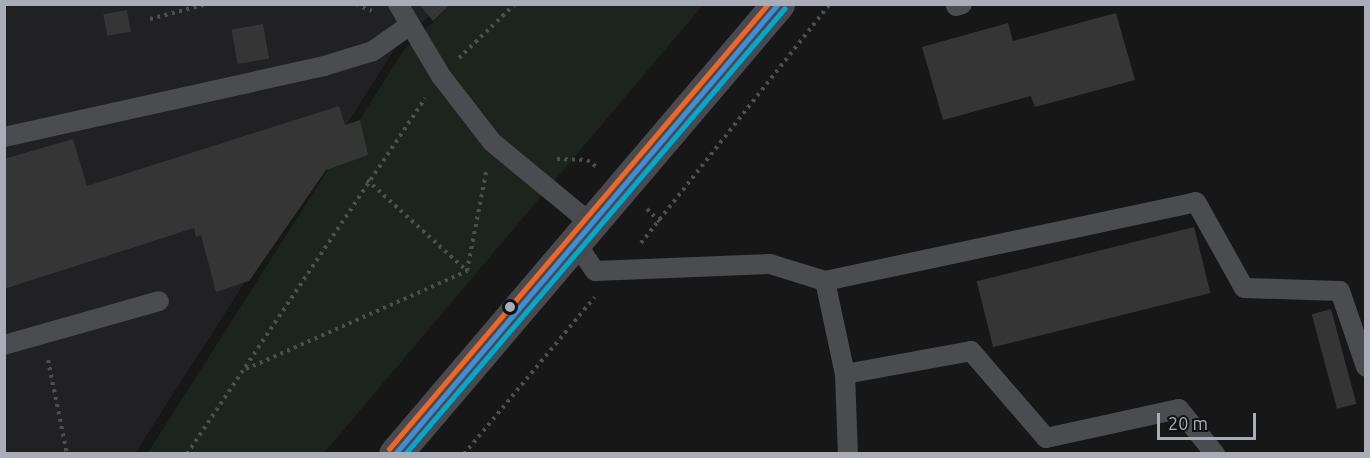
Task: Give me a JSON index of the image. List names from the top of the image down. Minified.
{"scale_bar":"20 m"}
